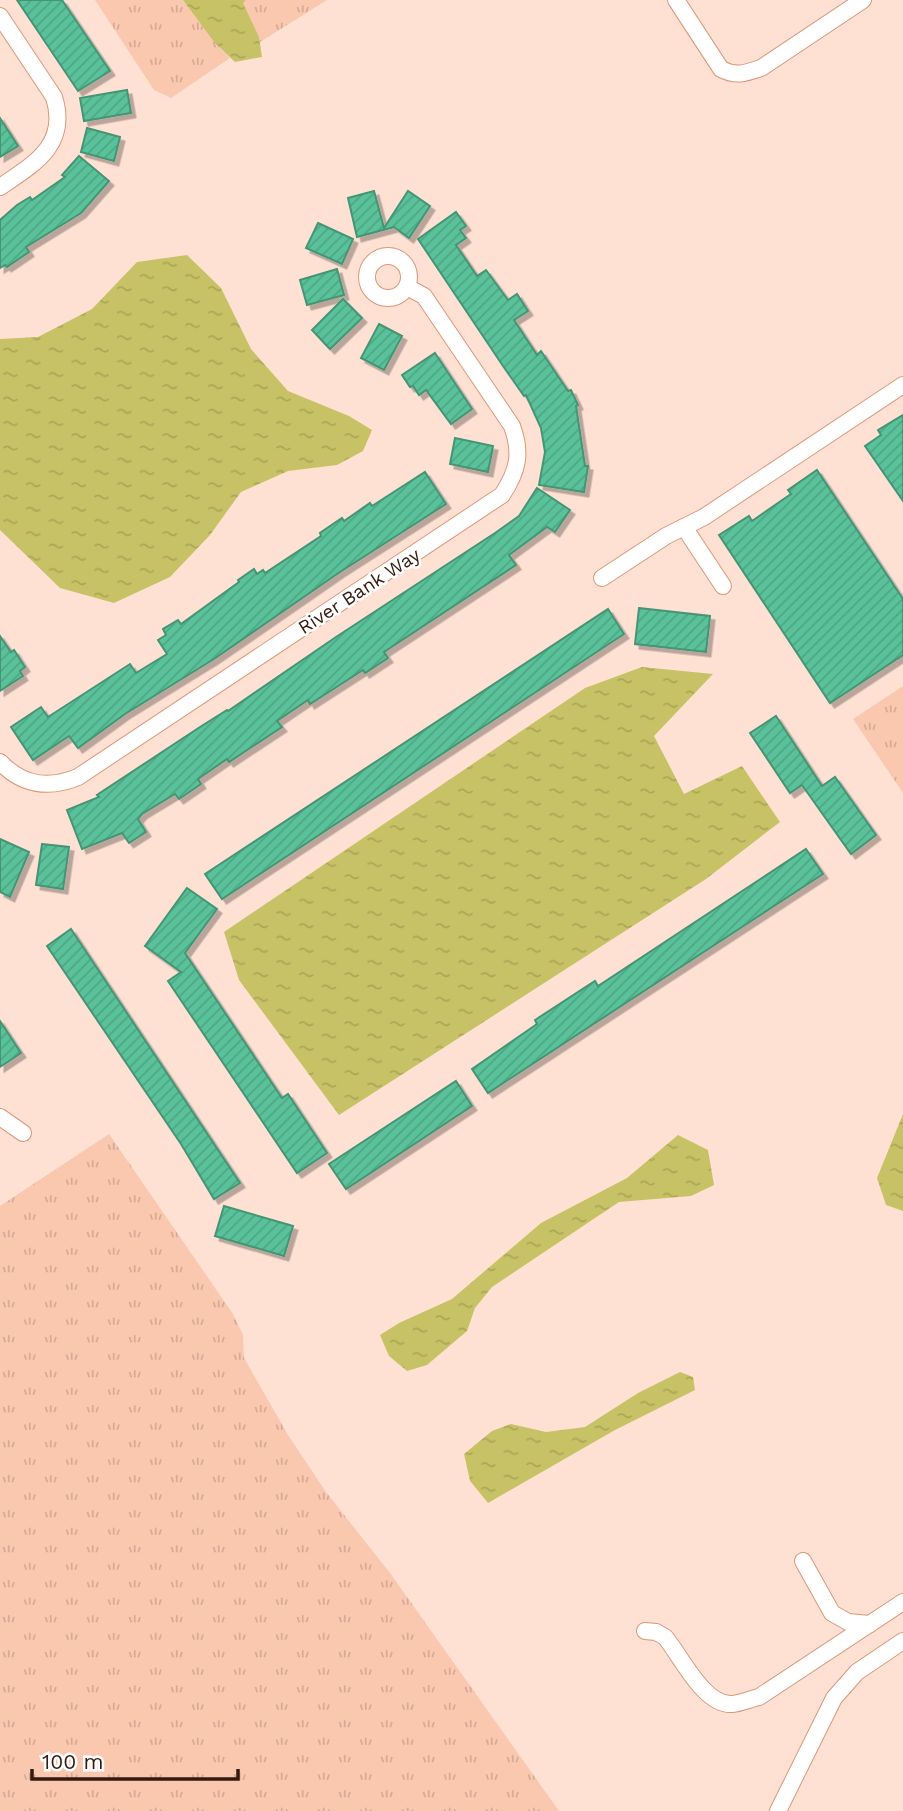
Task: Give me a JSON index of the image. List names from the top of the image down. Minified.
{"streets":{"street":["River Bank Way"]},"scale_bar":"100 m"}
